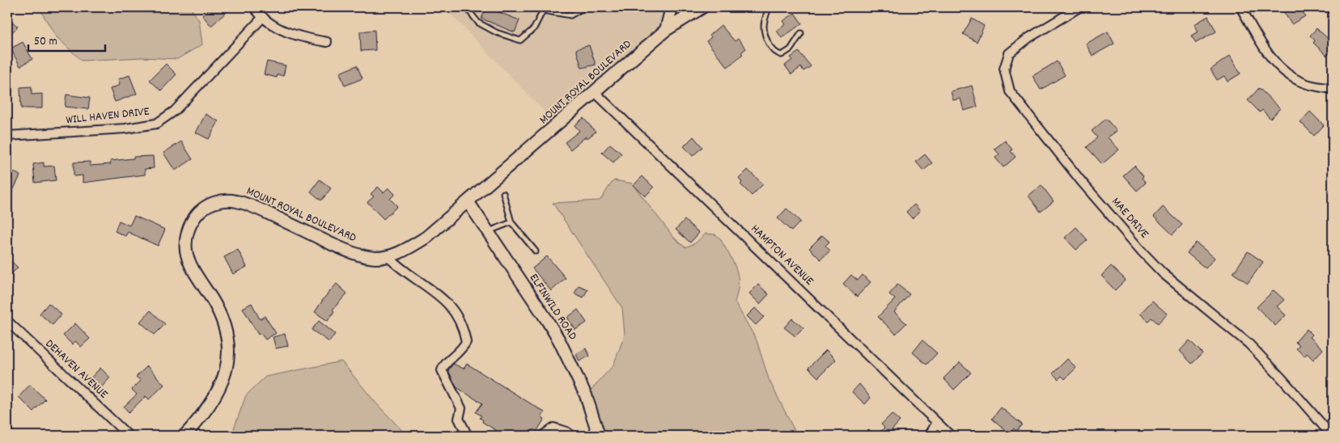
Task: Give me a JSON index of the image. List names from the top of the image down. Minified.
{"streets":{"main road":["MOUNT ROYAL BOULEVARD","ELFINWILD ROAD"],"street":["WILL HAVEN DRIVE","MAE DRIVE","HAMPTON AVENUE","DEHAVEN AVENUE"]},"crossings":[["MOUNT ROYAL BOULEVARD","HAMPTON AVENUE"],["MOUNT ROYAL BOULEVARD","ELFINWILD ROAD"]],"scale_bar":"50 m"}
